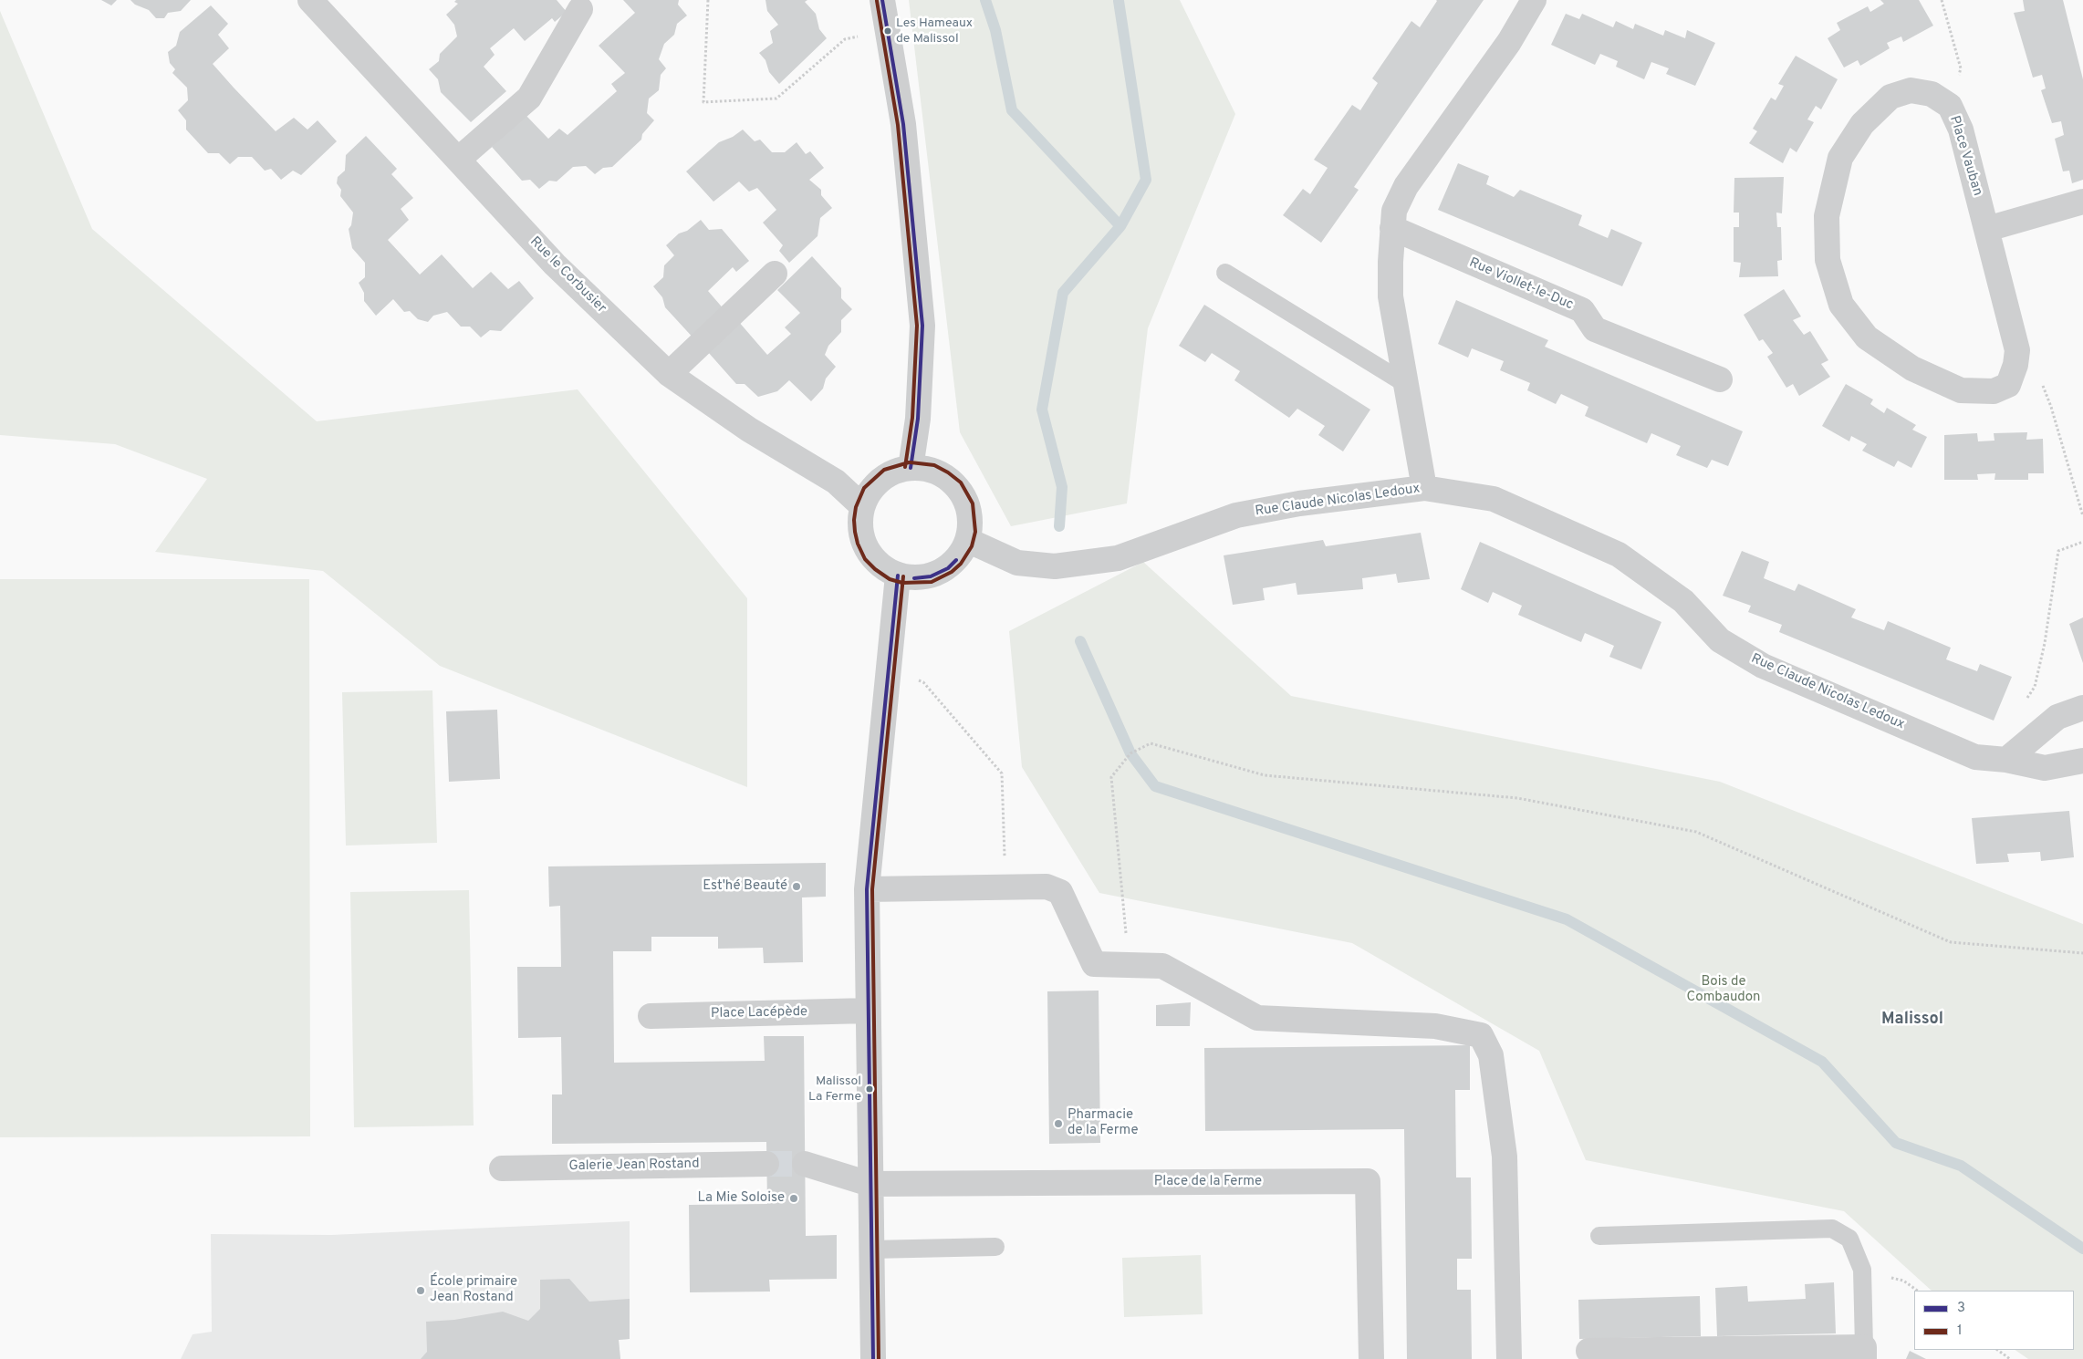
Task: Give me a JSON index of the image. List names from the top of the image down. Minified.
{"streets":{"street":["Place Vauban","Rue le Corbusier","Rue Viollet-le-Duc","Rue Claude Nicolas Ledoux","Place Lacépède","Galerie Jean Rostand","Place de la Ferme"]},"crossings":[["Rue le Corbusier","Rue Claude Nicolas Ledoux"]],"districts":["Malissol"],"parks":["Bois de Combaudon"],"places":["Les Hameaux de Malissol","Est'hé Beauté","Malissol La Ferme","Pharmacie de la Ferme","La Mie Soloise","École primaire Jean Rostand"],"lines":["transit line 3","transit line 1"],"legend":["3","1"]}
